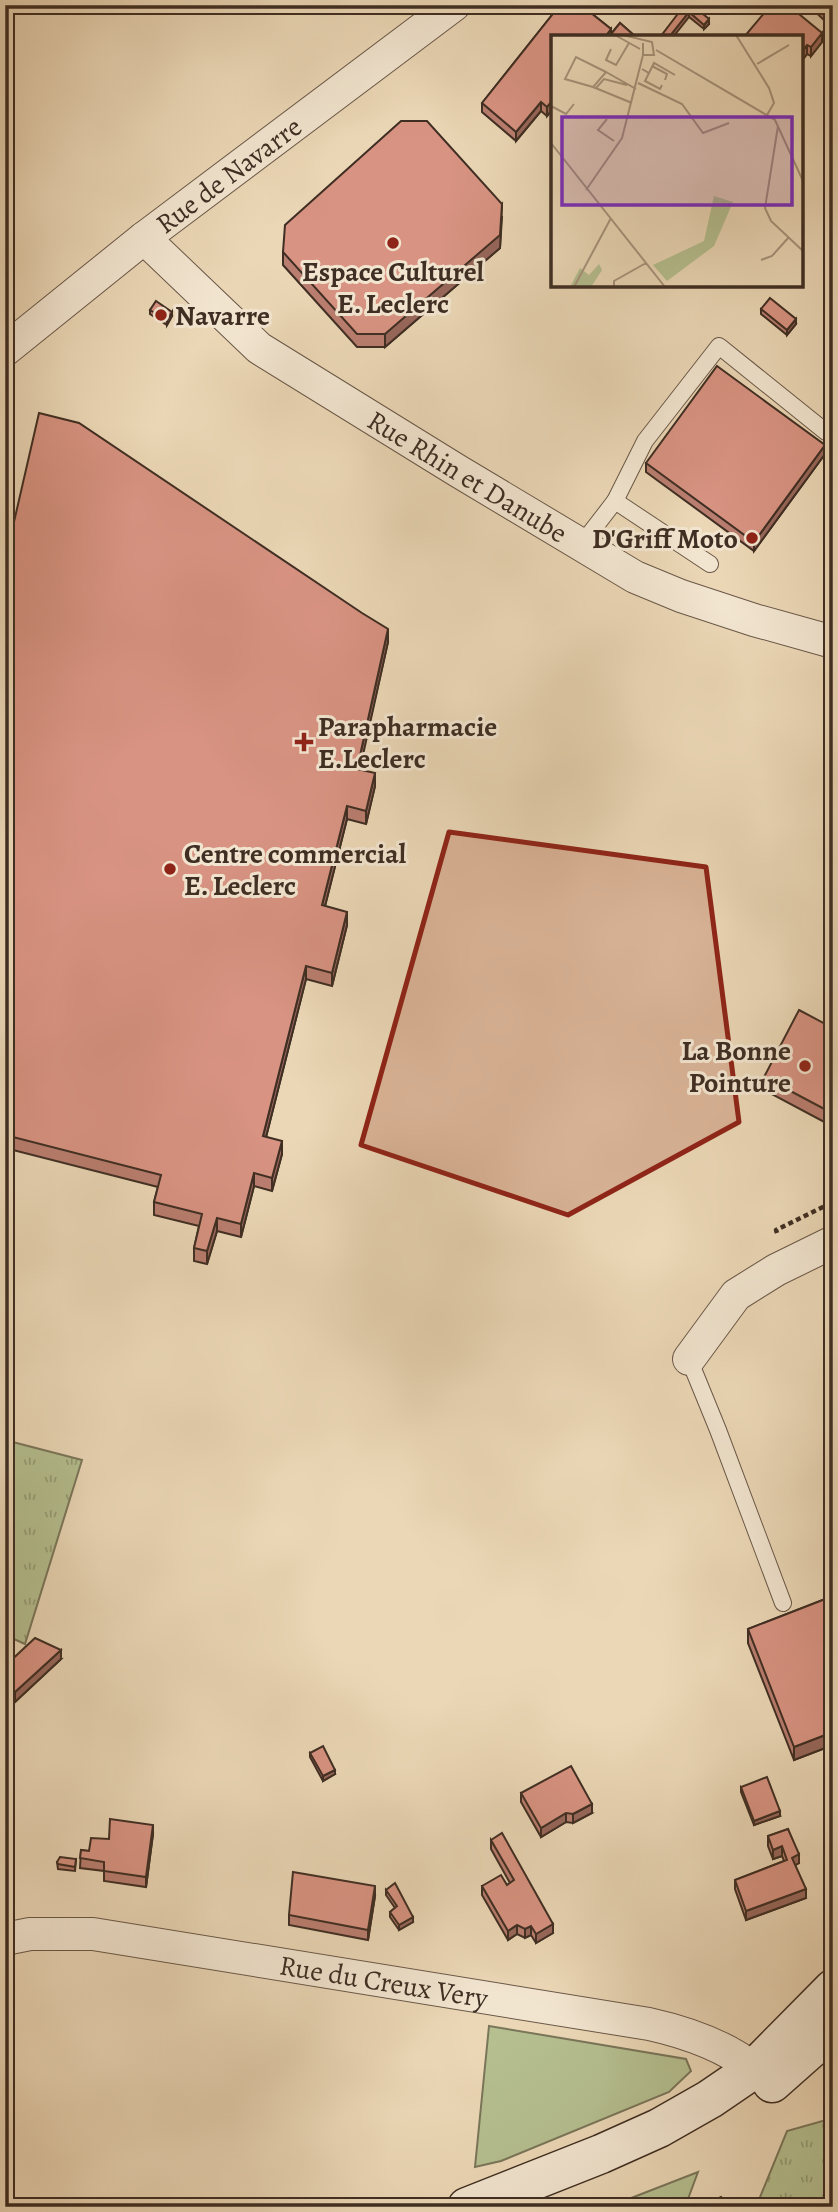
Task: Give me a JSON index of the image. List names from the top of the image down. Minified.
{"streets":{"street":["Rue de Navarre","Rue Rhin et Danube","Rue du Creux Very"]},"crossings":[["Rue de Navarre","Rue Rhin et Danube"]],"places":{"other":["Espace Culturel E. Leclerc","Navarre","D'Griff Moto","Centre commercial E. Leclerc","La Bonne Pointure"],"health":["Parapharmacie E.Leclerc"]}}
